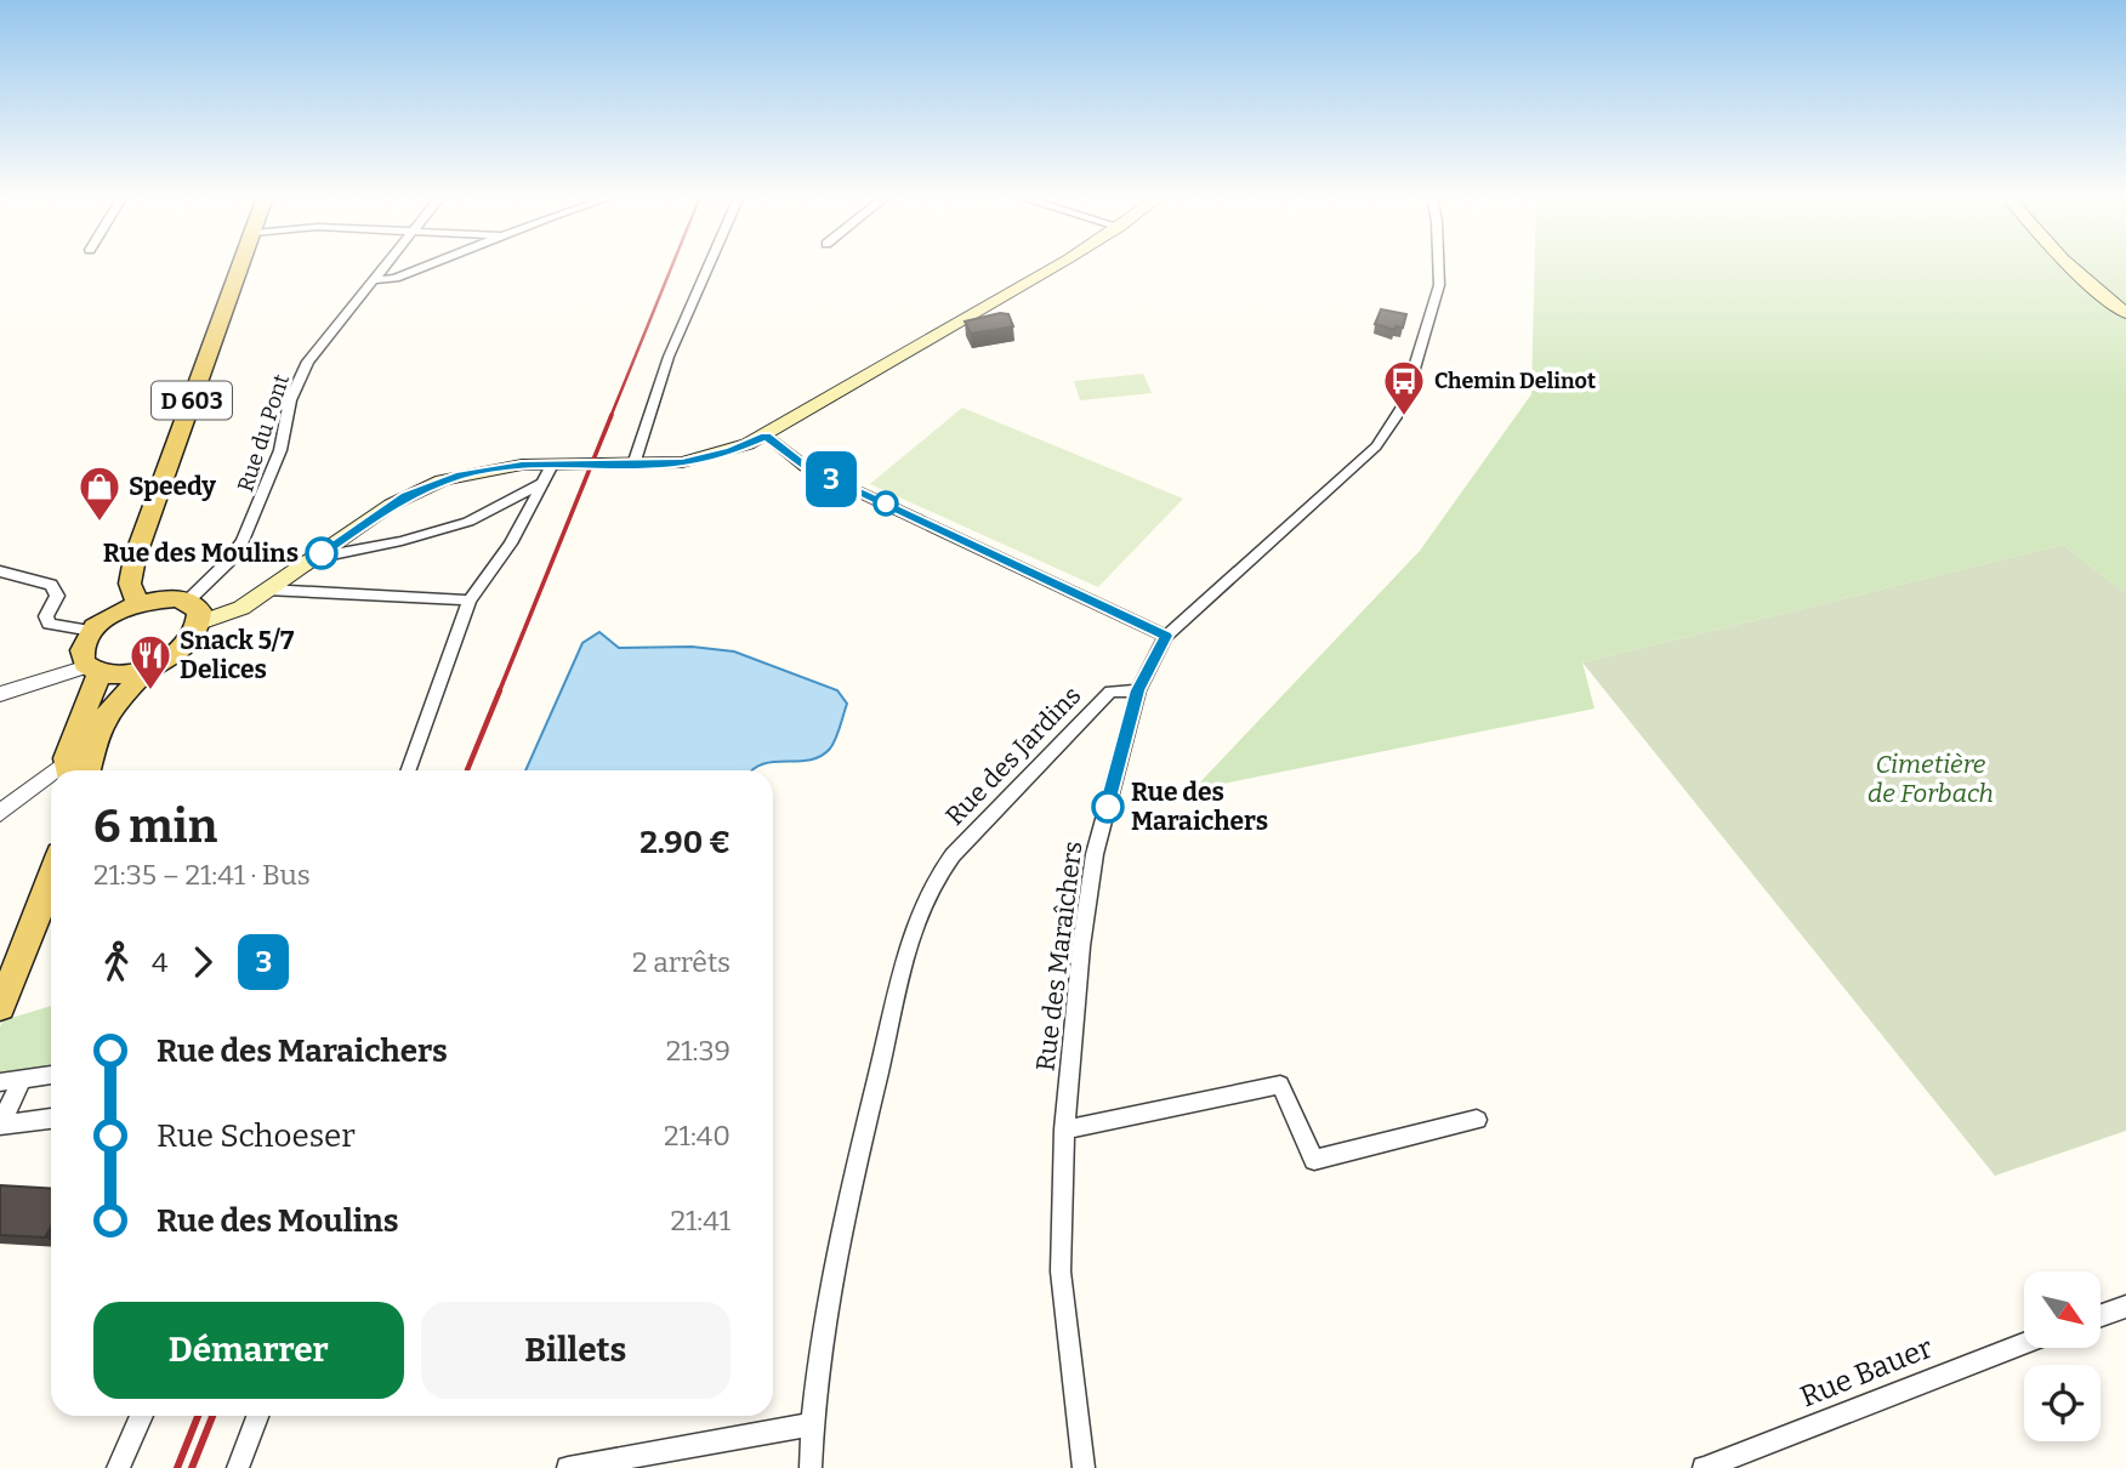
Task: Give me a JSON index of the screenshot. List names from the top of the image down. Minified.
{"streets":{"main road":["D 603"],"street":["Rue du Pont","Rue des Jardins","Rue des Maraîchers","Rue Bauer"]},"crossings":[["Rue des Jardins","Rue des Maraîchers"]],"parks":["Cimetière de Forbach"],"places":{"bus stop":["Chemin Delinot"],"shop":["Speedy"],"other":["Rue des Moulins","Rue des Maraichers"],"restaurant":["Snack 5/7 Delices"]},"lines":["bus line 3"],"north":"bottom right","page":{"on_map":"3","heading":["6 min","21:35 – 21:41 · Bus","2.90 €"],"legs":["4","3","2 arrêts"],"list":[{"name":"Rue des Maraichers","value":"21:39"},{"name":"Rue Schoeser","value":"21:40"},{"name":"Rue des Moulins","value":"21:41"}],"buttons":["Démarrer","Billets"]}}
